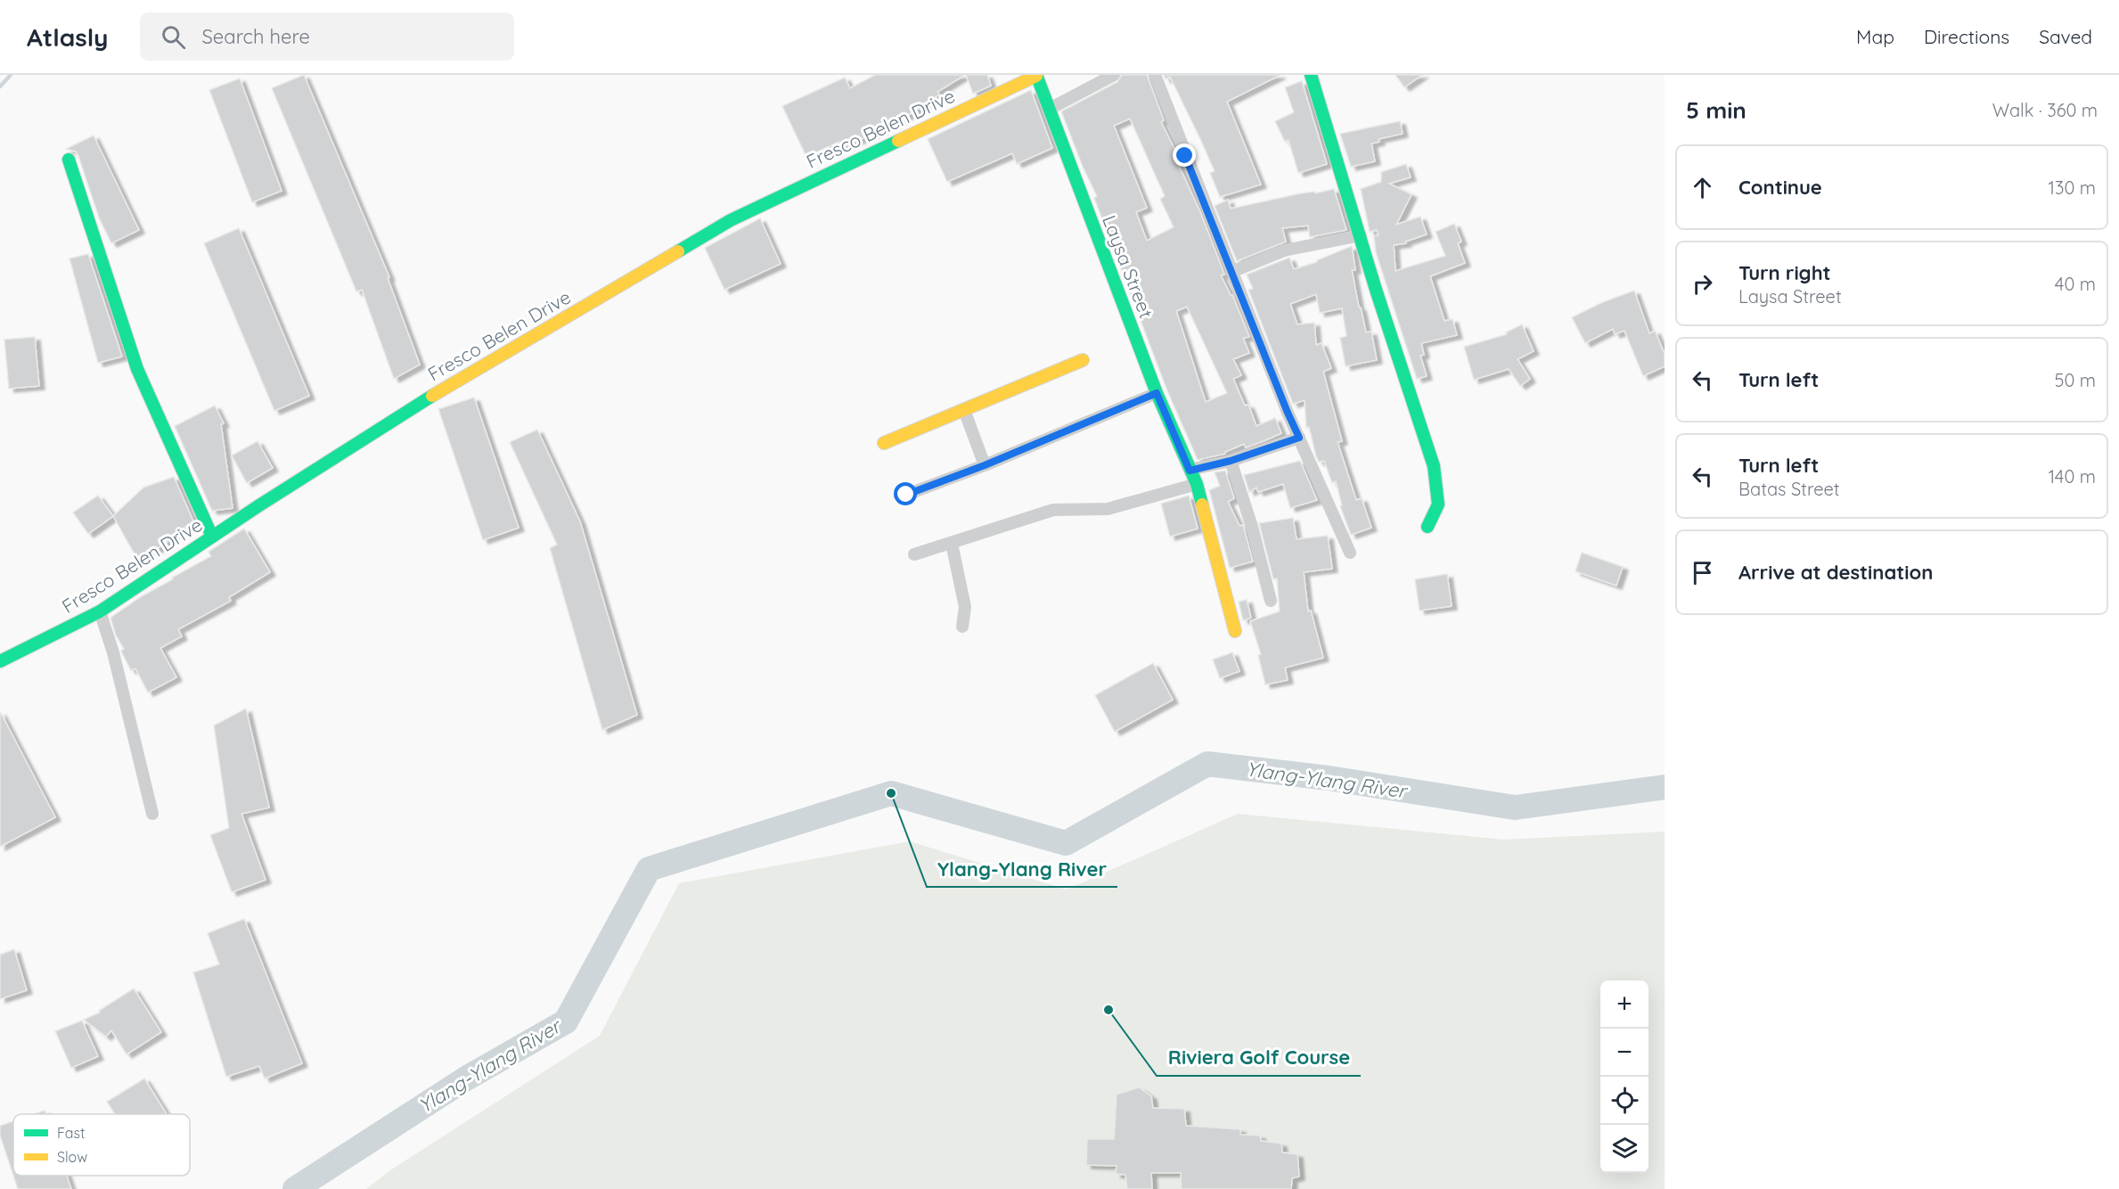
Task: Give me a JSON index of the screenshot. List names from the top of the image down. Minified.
{"streets":{"street":["Fresco Belen Drive","Laysa Street"]},"crossings":[["Fresco Belen Drive","Laysa Street"]],"water":["Ylang-Ylang River"],"places":["Ylang-Ylang River","Riviera Golf Course"],"legend":["Fast","Slow"],"page":{"header":"Atlasly","search":"Search here","nav":["Map","Directions","Saved"],"heading":["5 min","Walk · 360 m"],"list":[["Continue","130 m"],["Turn right","Laysa Street","40 m"],["Turn left","50 m"],["Turn left","Batas Street","140 m"],"Arrive at destination"],"map_buttons":["+","−"]}}
